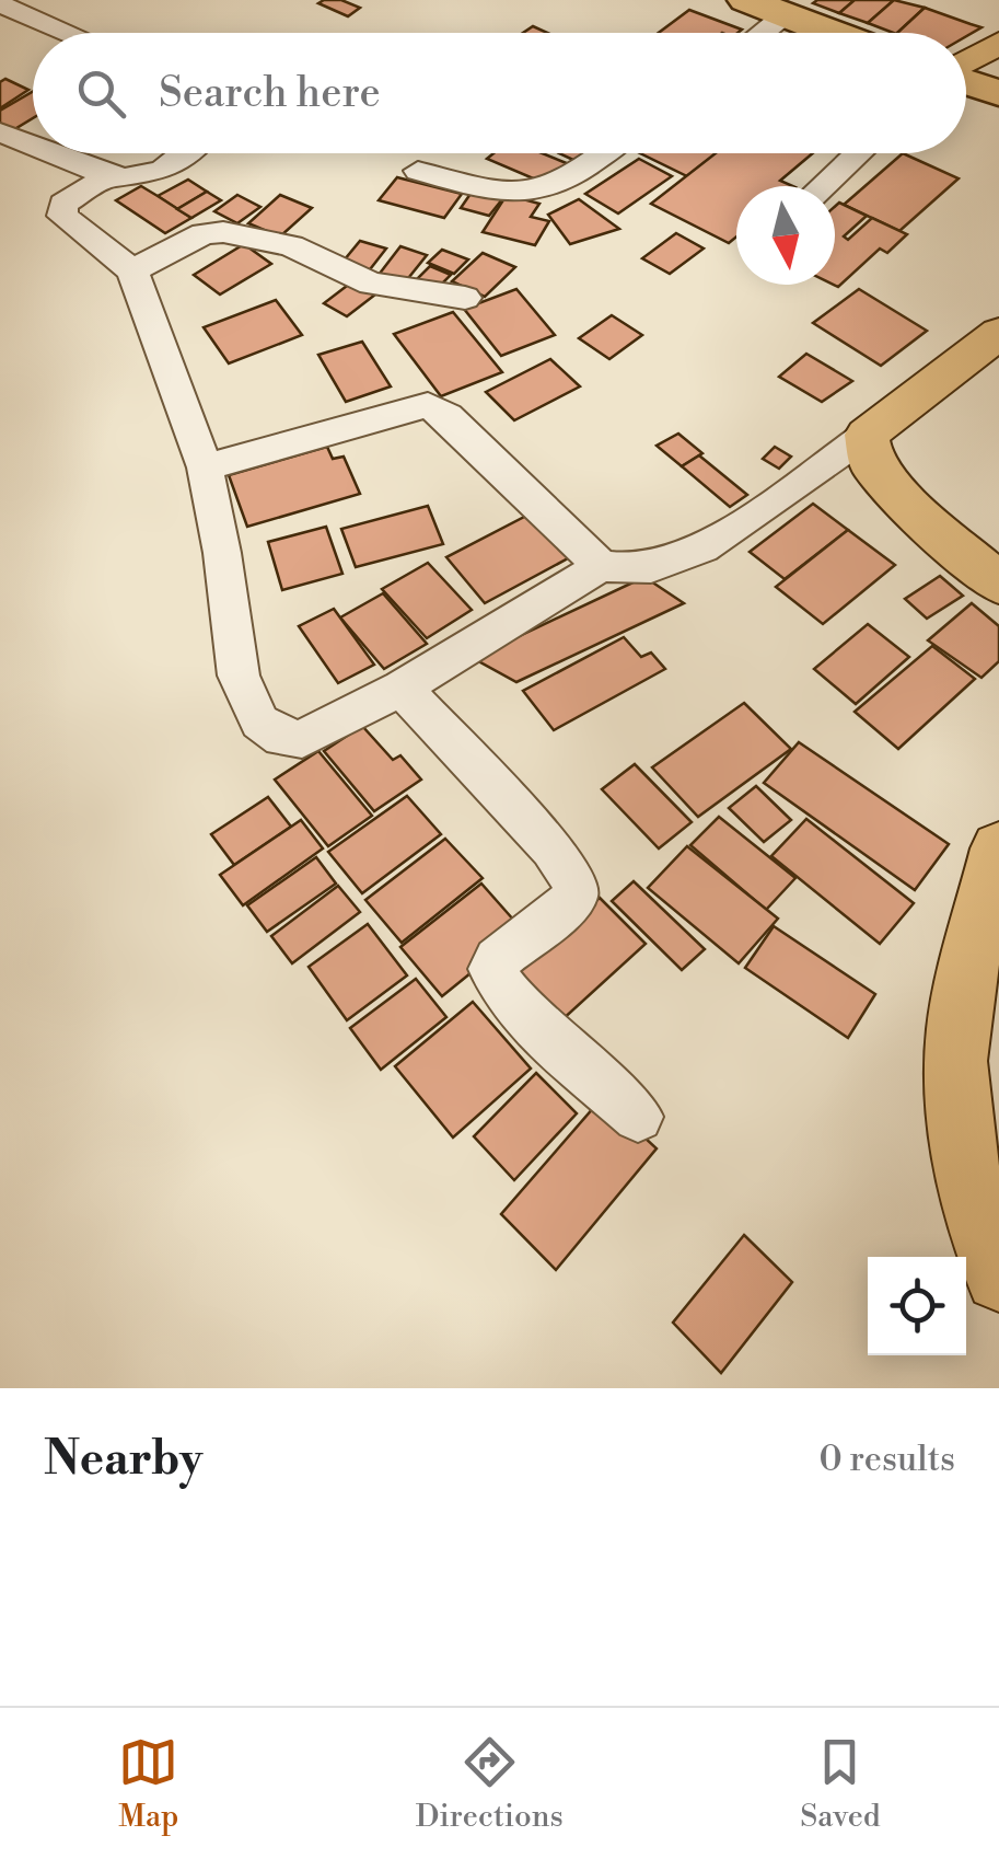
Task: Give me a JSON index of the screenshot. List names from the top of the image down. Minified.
{"north":"bottom","page":{"search":"Search here","heading":["Nearby","0 results"],"nav":["Map","Directions","Saved"]}}
